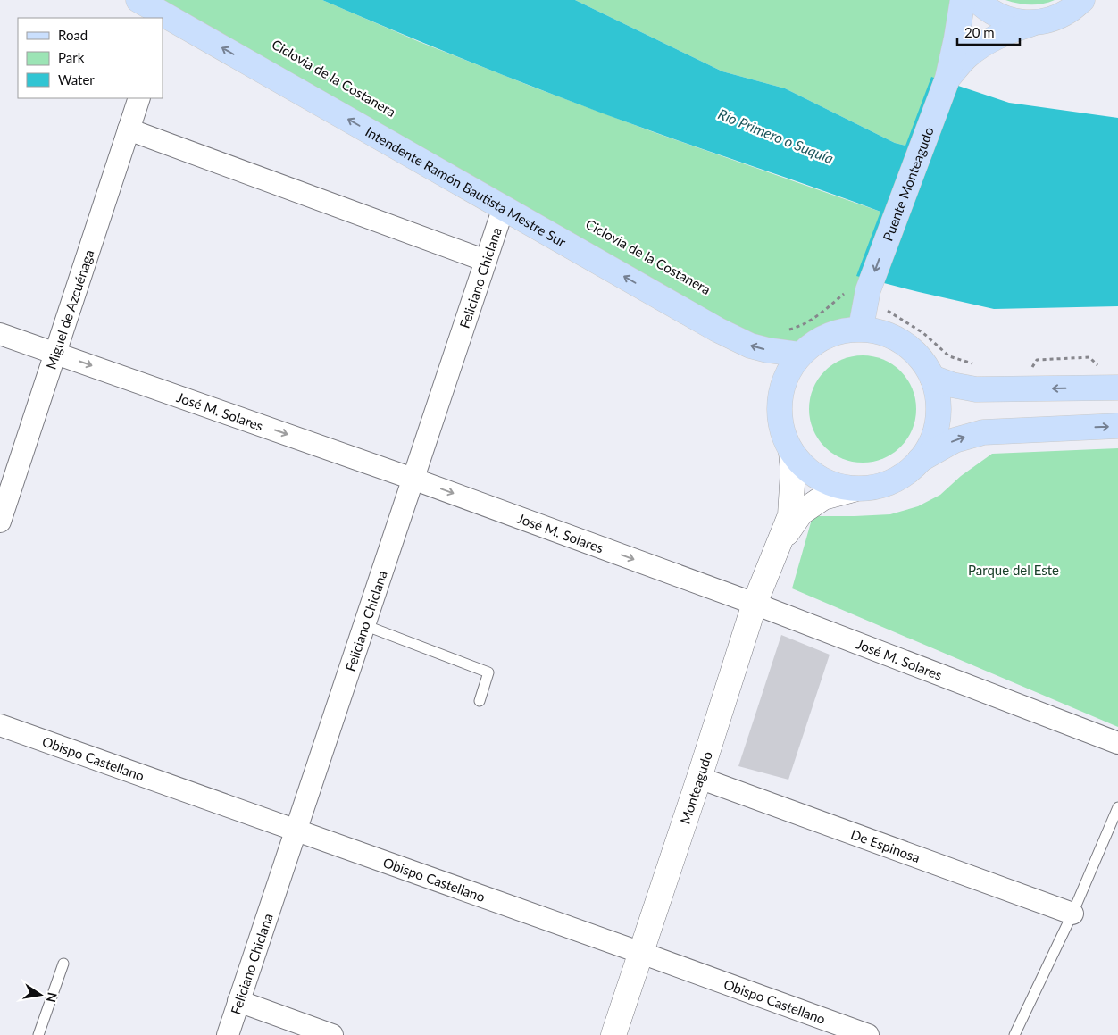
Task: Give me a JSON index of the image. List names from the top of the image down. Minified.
{"streets":{"main road":["Puente Monteagudo","Intendente Ramón Bautista Mestre Sur"],"street":["Feliciano Chiclana","Miguel de Azcuénaga","José M. Solares","Obispo Castellano","Monteagudo","De Espinosa"]},"crossings":[["Intendente Ramón Bautista Mestre Sur","Feliciano Chiclana"],["Feliciano Chiclana","José M. Solares"],["Feliciano Chiclana","Obispo Castellano"],["Miguel de Azcuénaga","José M. Solares"],["José M. Solares","Monteagudo"],["Obispo Castellano","Monteagudo"],["Monteagudo","De Espinosa"]],"one_way":["Puente Monteagudo","Intendente Ramón Bautista Mestre Sur","José M. Solares"],"water":["Río Primero o Suquía"],"parks":["Parque del Este"],"legend":["Road","Park","Water"],"scale_bar":"20 m","north":"right"}
